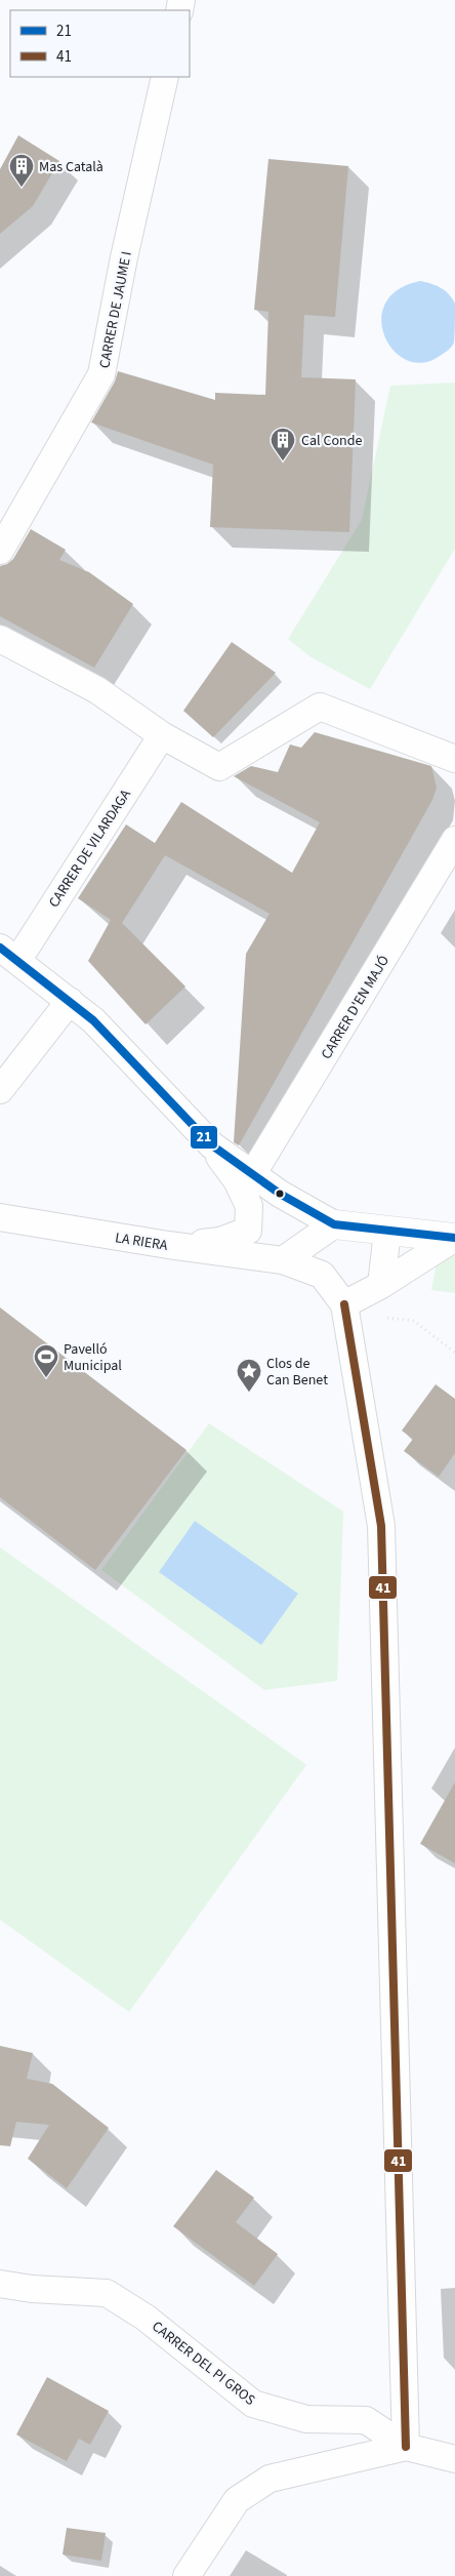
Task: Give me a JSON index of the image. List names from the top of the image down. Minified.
{"streets":{"street":["CARRER DE JAUME I","CARRER DE VILARDAGA","CARRER D'EN MAJÓ","LA RIERA","CARRER DEL PI GROS"]},"places":{"building":["Mas Català","Cal Conde"],"sports":["Pavelló Municipal"],"place":["Clos de Can Benet"]},"lines":["transit line 21","transit line 41"],"legend":["21","41"]}
